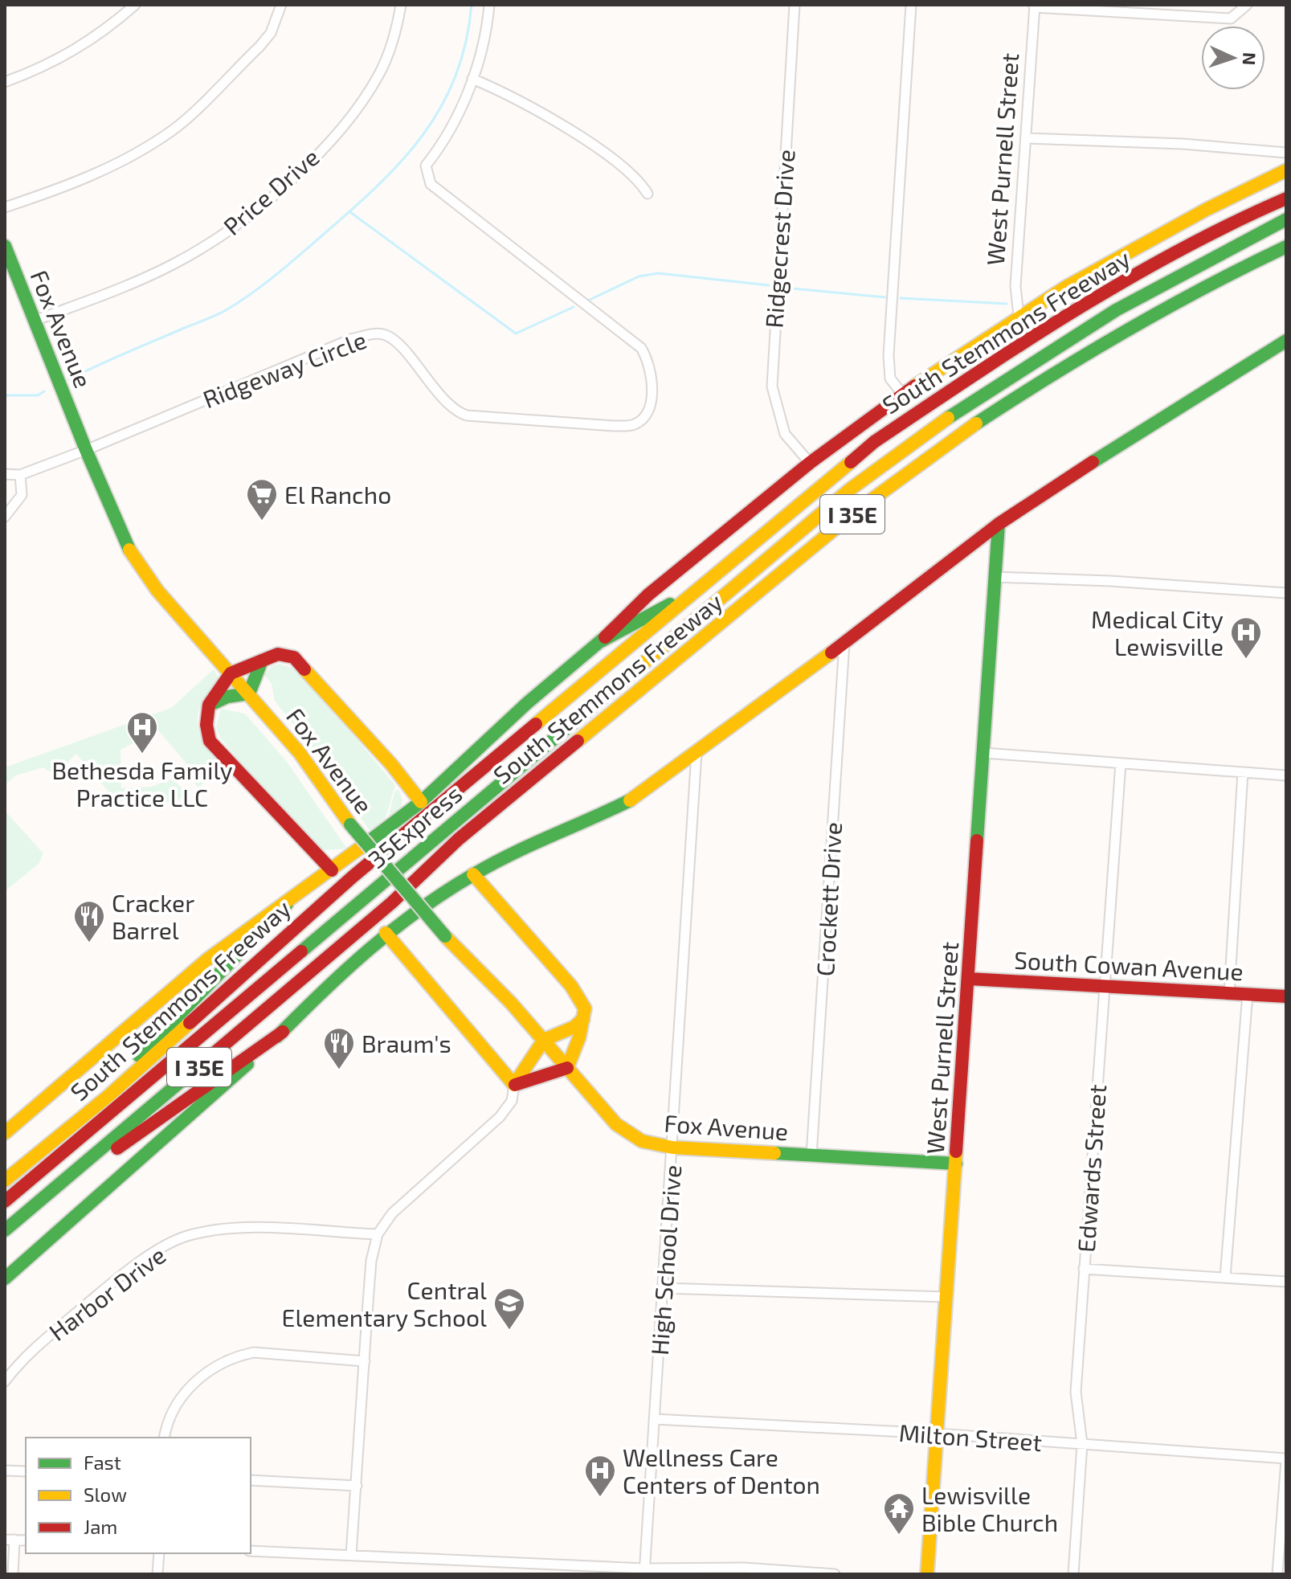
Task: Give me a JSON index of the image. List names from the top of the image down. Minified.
{"streets":{"main road":["West Purnell Street","Fox Avenue","South Stemmons Freeway","I 35E","35Express","South Cowan Avenue"],"street":["Price Drive","Ridgecrest Drive","Ridgeway Circle","Crockett Drive","Edwards Street","High School Drive","Harbor Drive","Milton Street"]},"crossings":[["West Purnell Street","Fox Avenue"],["West Purnell Street","South Stemmons Freeway"],["West Purnell Street","South Cowan Avenue"],["West Purnell Street","Milton Street"],["Price Drive","Fox Avenue"],["Ridgecrest Drive","South Stemmons Freeway"],["Fox Avenue","Ridgeway Circle"],["Fox Avenue","Crockett Drive"],["Fox Avenue","High School Drive"],["South Cowan Avenue","Edwards Street"],["Edwards Street","Milton Street"],["High School Drive","Milton Street"]],"places":{"supermarket":["El Rancho"],"hospital":["Medical City Lewisville","Bethesda Family Practice LLC","Wellness Care Centers of Denton"],"restaurant":["Cracker Barrel","Braum's"],"school or university":["Central Elementary School"],"temple":["Lewisville Bible Church"]},"legend":["Fast","Slow","Jam"],"north":"right"}
